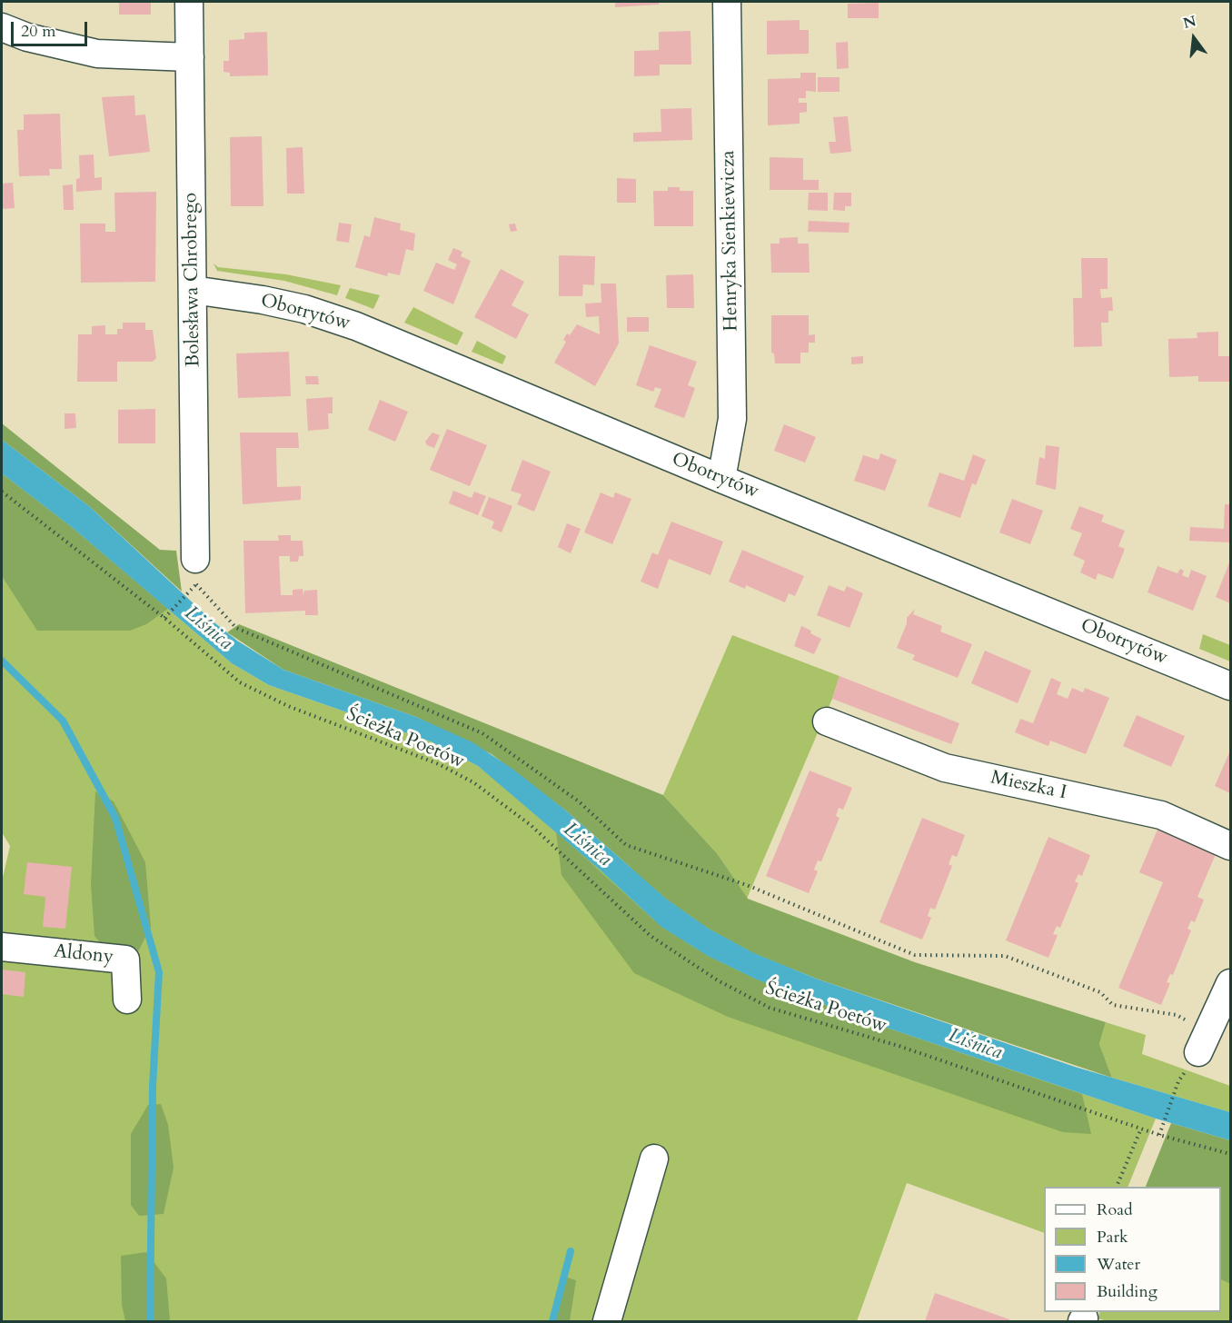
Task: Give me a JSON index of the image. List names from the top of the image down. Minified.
{"streets":{"street":["Henryka Sienkiewicza","Bolesława Chrobrego","Obotrytów","Mieszka I","Aldony"],"path":["Ścieżka Poetów"]},"crossings":[["Henryka Sienkiewicza","Obotrytów"],["Bolesława Chrobrego","Obotrytów"]],"water":["Liśnica"],"legend":["Road","Park","Water","Building"],"scale_bar":"20 m","north":"top"}
